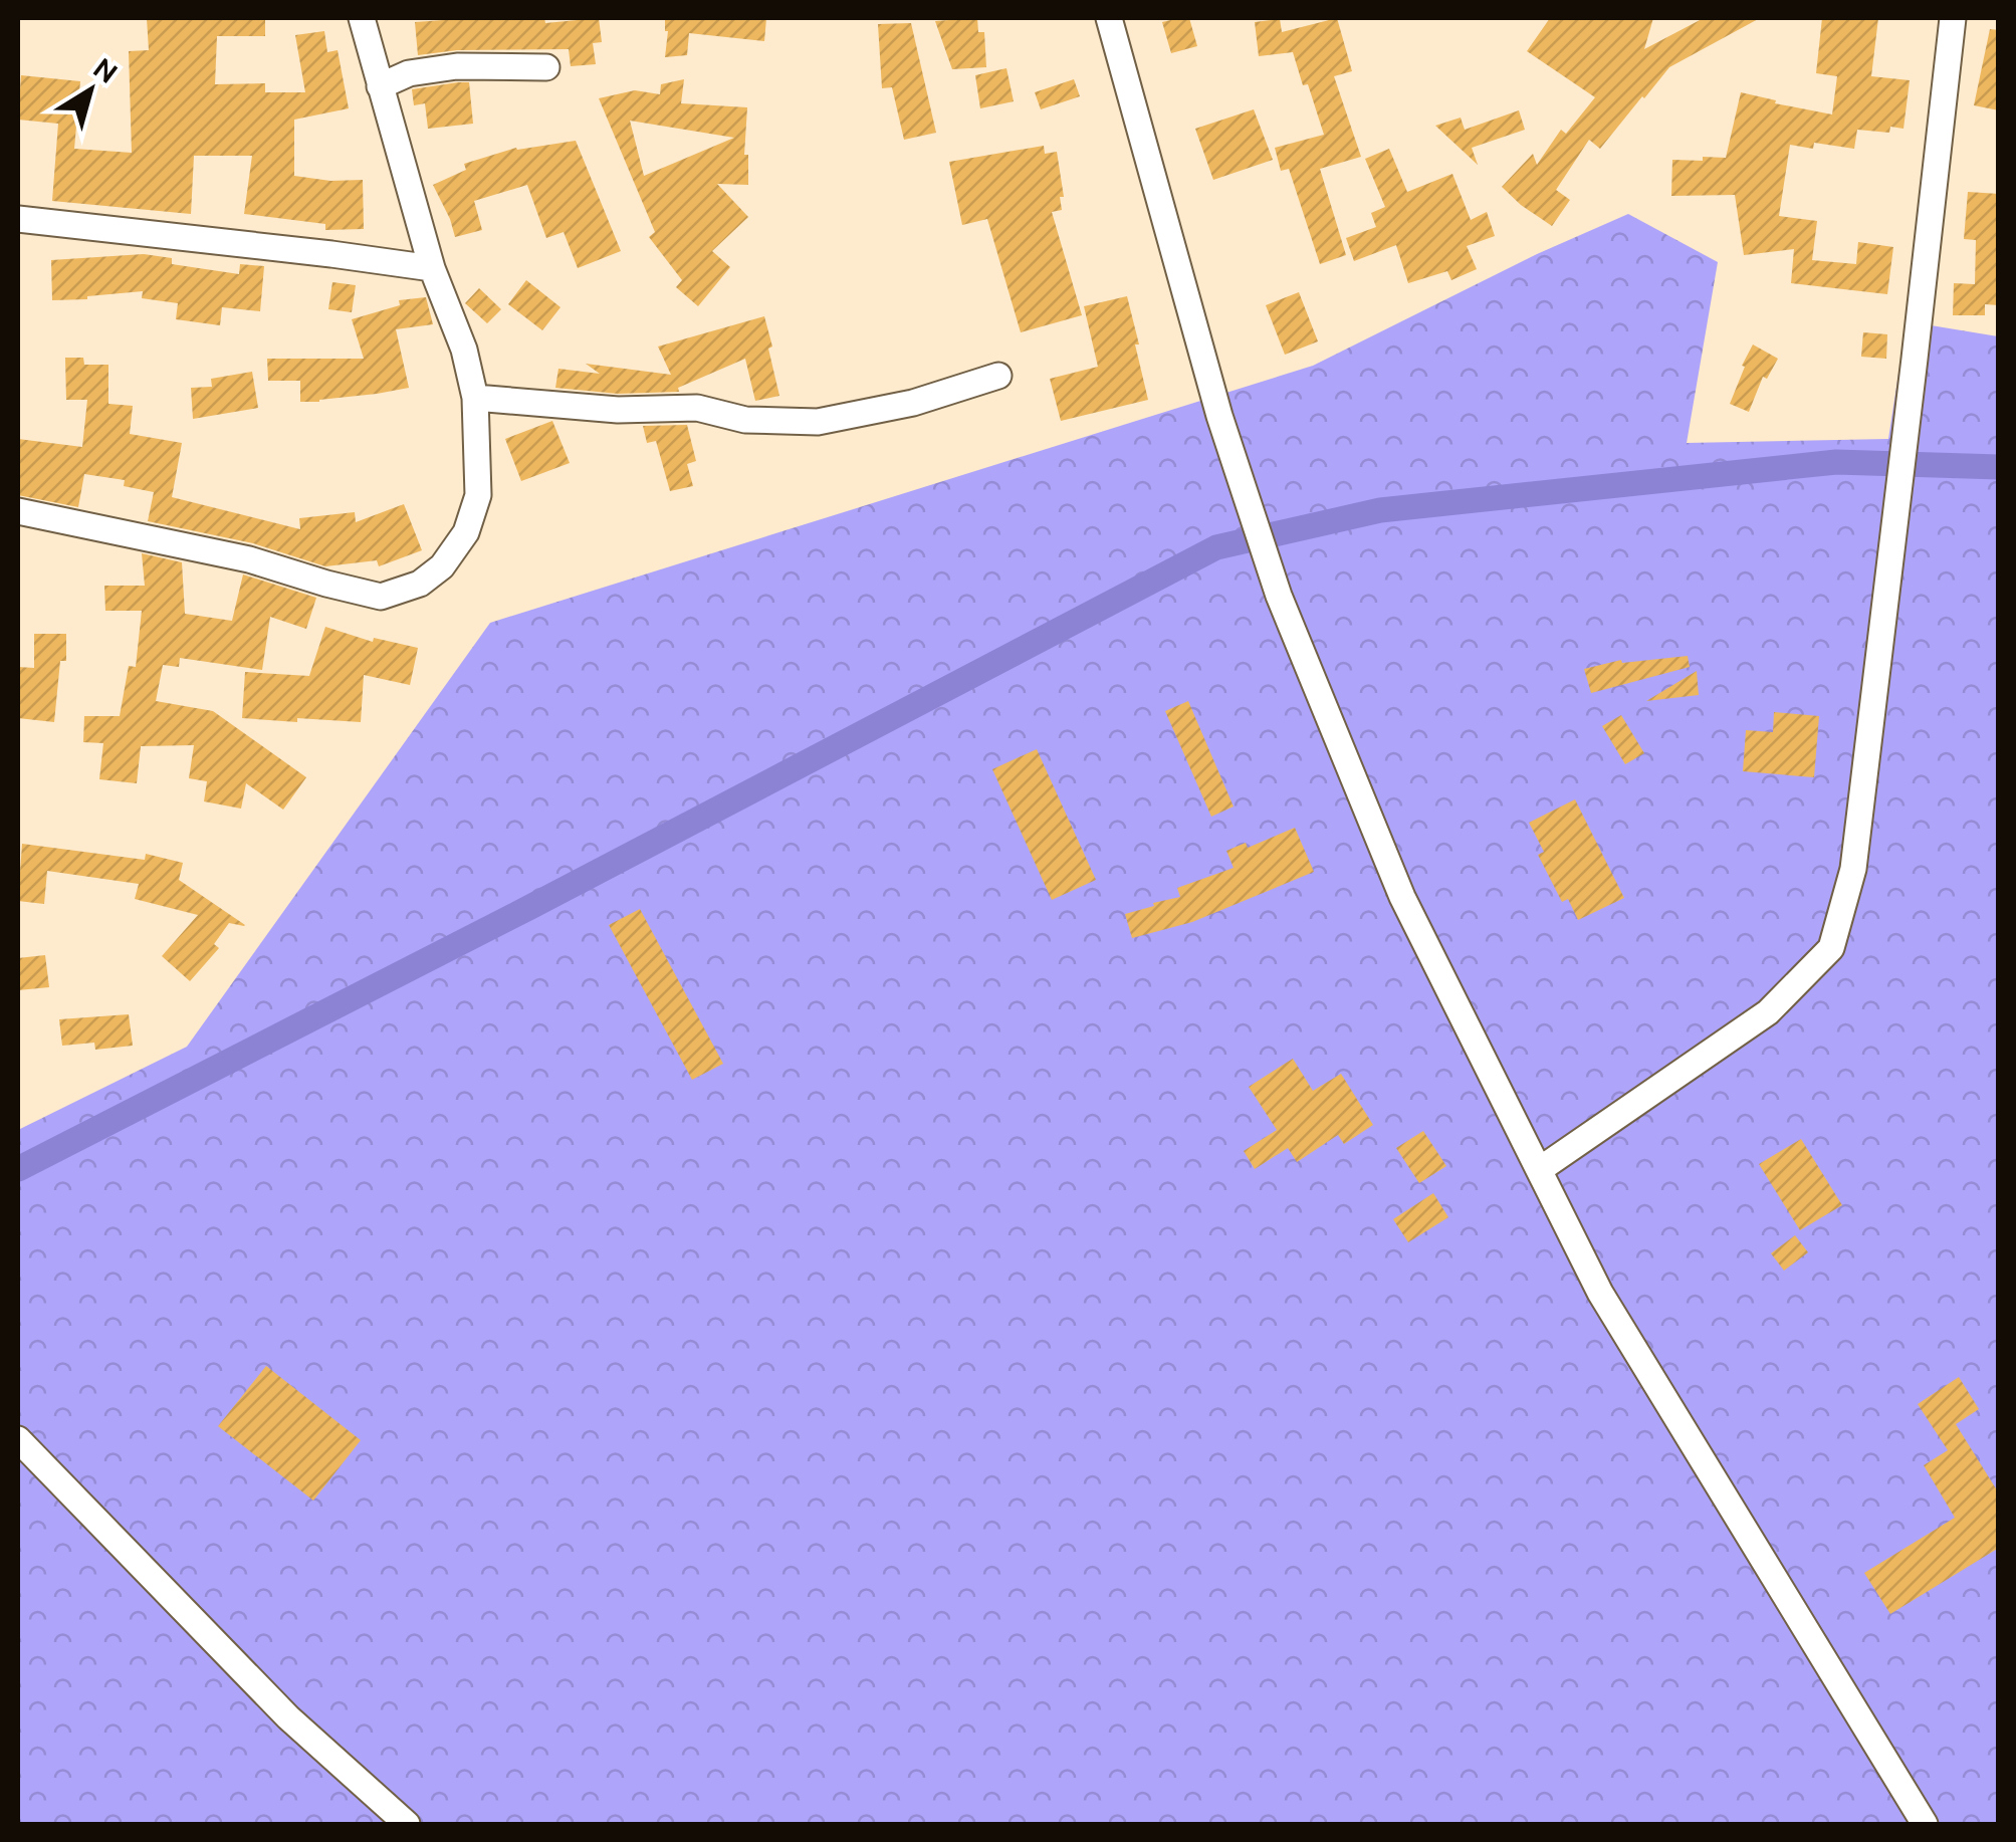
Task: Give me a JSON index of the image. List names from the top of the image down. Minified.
{"north":"top right"}
